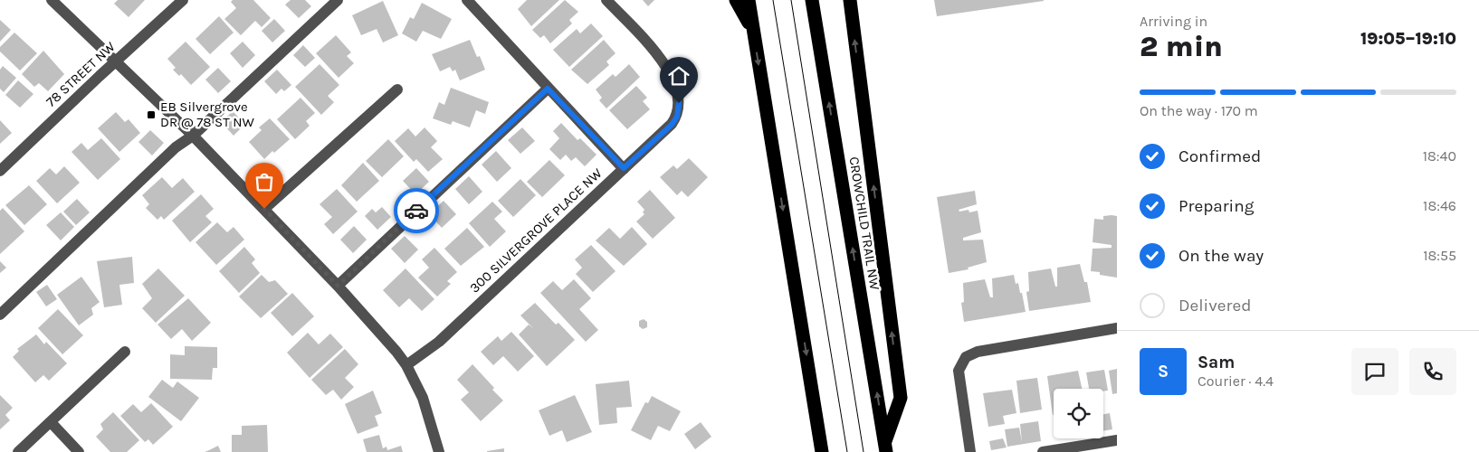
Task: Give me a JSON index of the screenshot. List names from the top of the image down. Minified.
{"streets":{"highway":["CROWCHILD TRAIL NW"],"street":["78 STREET NW","300 SILVERGROVE PLACE NW"]},"places":{"transit":["EB Silvergrove DR @ 78 ST NW"]},"page":{"heading":["2 min","Arriving in","19:05–19:10"],"panel":["Sam","Courier · 4.4"],"bar":"On the way · 170 m","list":[["Confirmed","18:40"],["Preparing","18:46"],["On the way","18:55"],"Delivered"],"round":"S"}}
